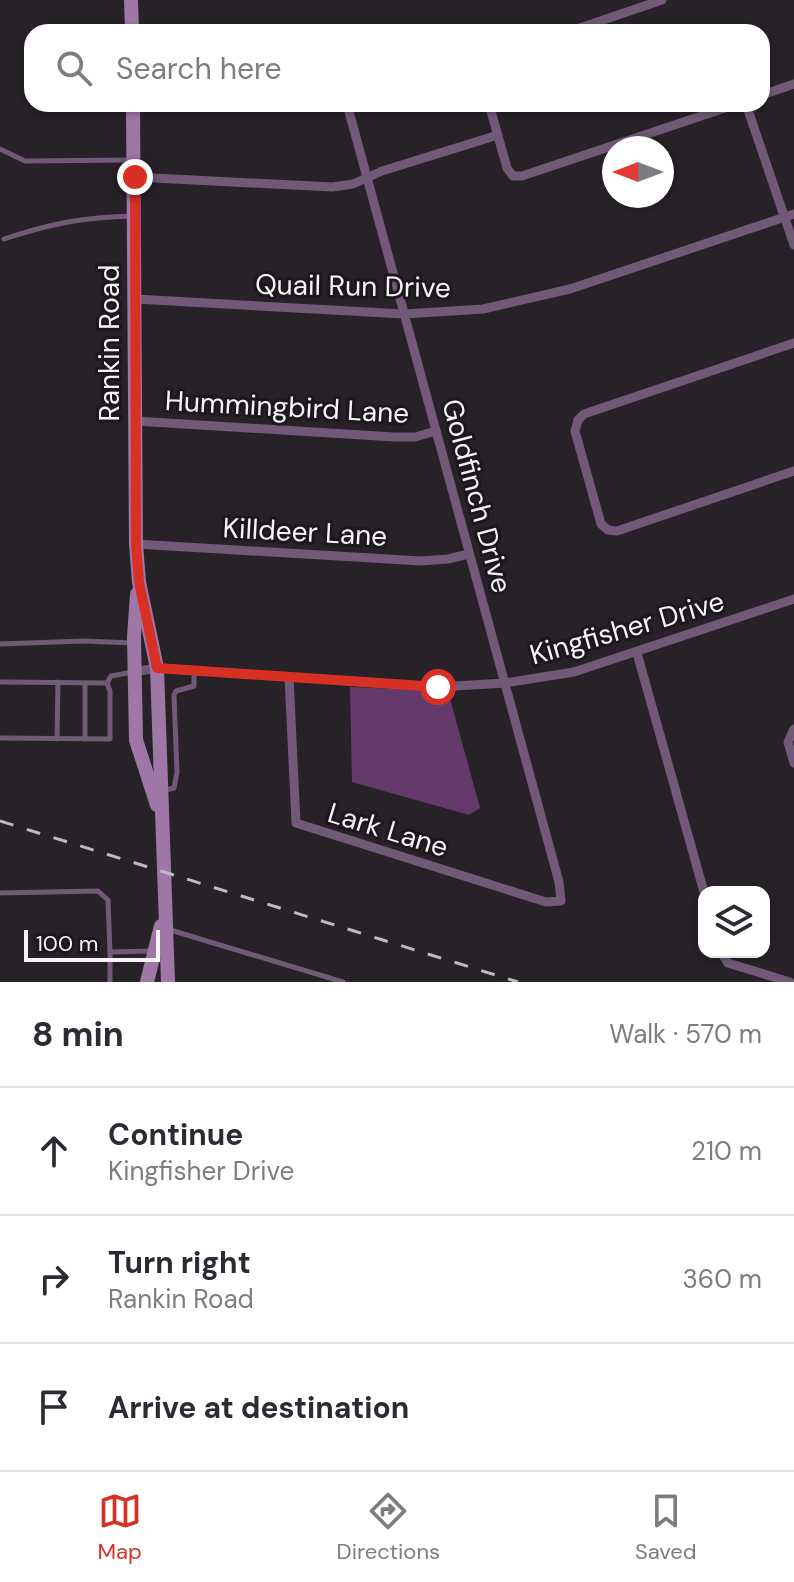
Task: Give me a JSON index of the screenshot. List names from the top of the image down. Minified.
{"streets":{"street":["Quail Run Drive","Rankin Road","Hummingbird Lane","Goldfinch Drive","Killdeer Lane","Kingfisher Drive","Lark Lane"]},"crossings":[["Quail Run Drive","Rankin Road"],["Quail Run Drive","Goldfinch Drive"],["Rankin Road","Hummingbird Lane"],["Rankin Road","Killdeer Lane"],["Rankin Road","Kingfisher Drive"],["Hummingbird Lane","Goldfinch Drive"],["Goldfinch Drive","Killdeer Lane"],["Goldfinch Drive","Kingfisher Drive"],["Goldfinch Drive","Lark Lane"],["Kingfisher Drive","Lark Lane"]],"scale_bar":"100 m","north":"left","page":{"search":"Search here","scale":"100 m","heading":["8 min","Walk · 570 m"],"list":[["Continue","Kingfisher Drive","210 m"],["Turn right","Rankin Road","360 m"],"Arrive at destination"],"nav":["Map","Directions","Saved"]}}
